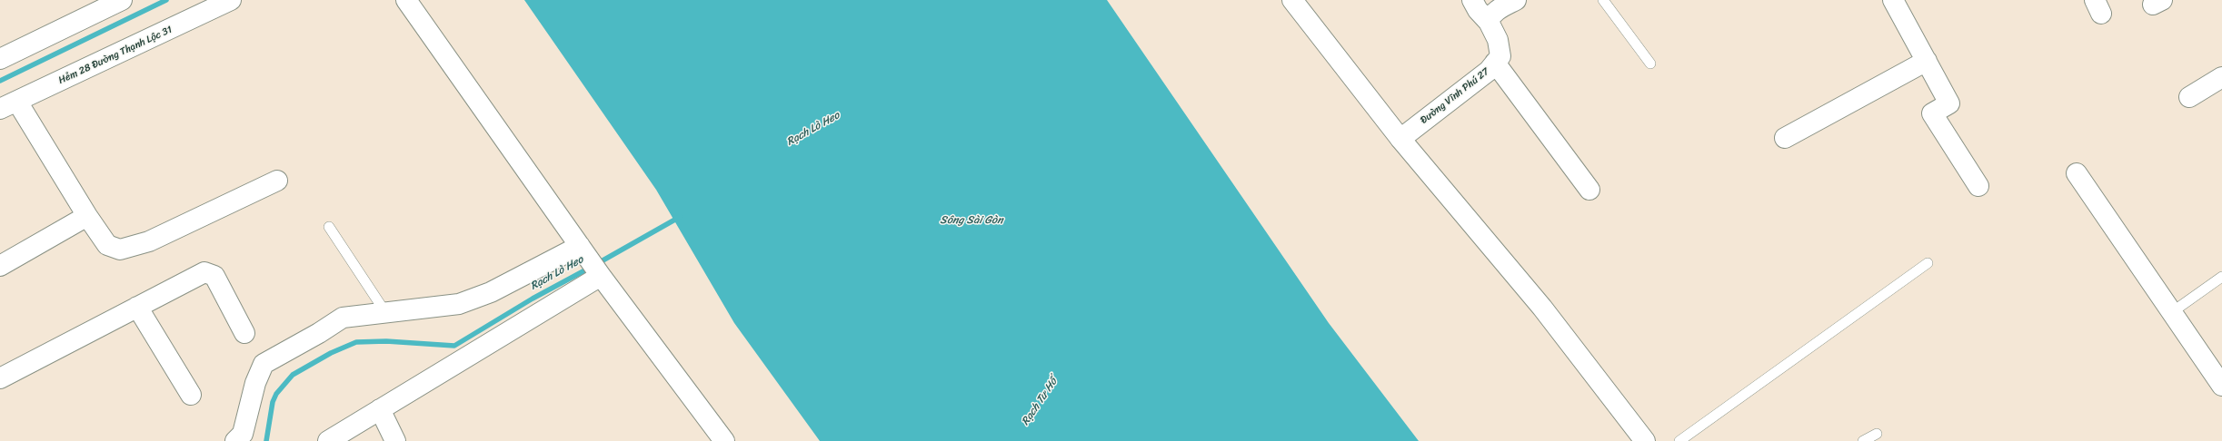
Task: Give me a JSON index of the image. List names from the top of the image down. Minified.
{"streets":{"street":["Hẻm 28 Đường Thạnh Lộc 31","Đường Vĩnh Phú 27"]},"water":["Rạch Lò Heo","Sông Sài Gòn","Rạch Tư Hổ"]}
